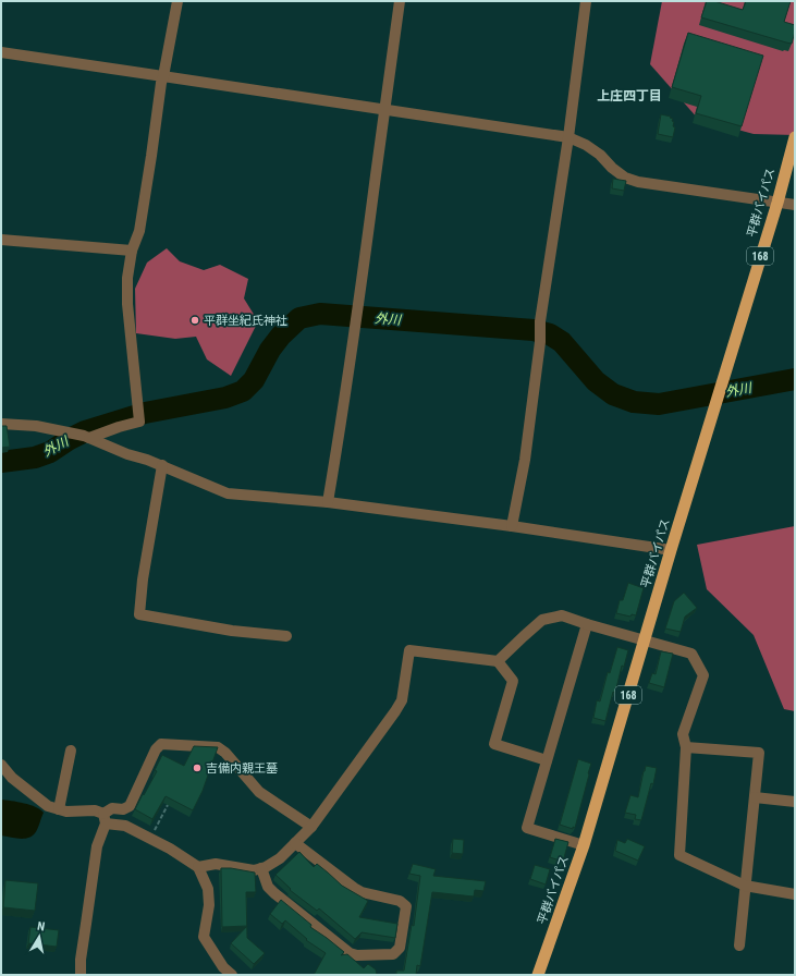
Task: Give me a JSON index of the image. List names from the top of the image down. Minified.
{"streets":{"highway":["平群バイパス","168"]},"districts":["上庄四丁目"],"water":["外川"],"places":["平群坐紀氏神社","吉備内親王墓"],"north":"top"}
